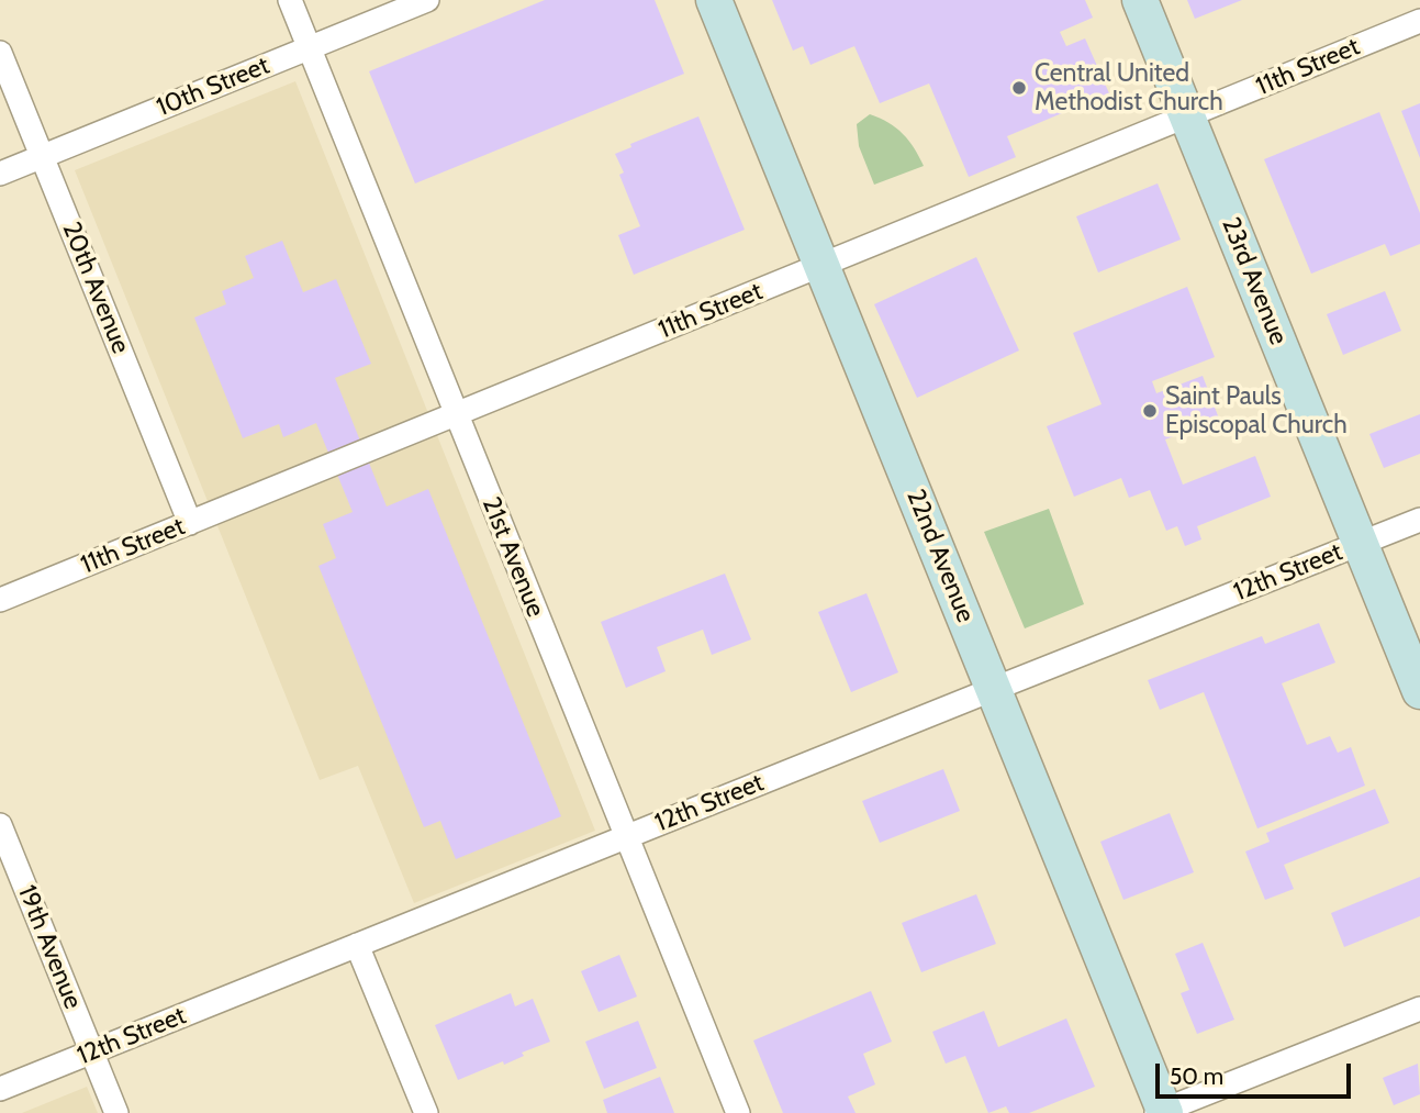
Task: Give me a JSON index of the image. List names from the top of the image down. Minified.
{"streets":{"main road":["23rd Avenue","22nd Avenue"],"street":["11th Street","10th Street","20th Avenue","21st Avenue","12th Street","19th Avenue"]},"crossings":[["11th Street","23rd Avenue"],["11th Street","20th Avenue"],["11th Street","22nd Avenue"],["11th Street","21st Avenue"],["10th Street","20th Avenue"],["10th Street","21st Avenue"],["23rd Avenue","12th Street"],["22nd Avenue","12th Street"],["21st Avenue","12th Street"],["12th Street","19th Avenue"]],"places":["Central United Methodist Church","Saint Pauls Episcopal Church"],"scale_bar":"50 m"}
